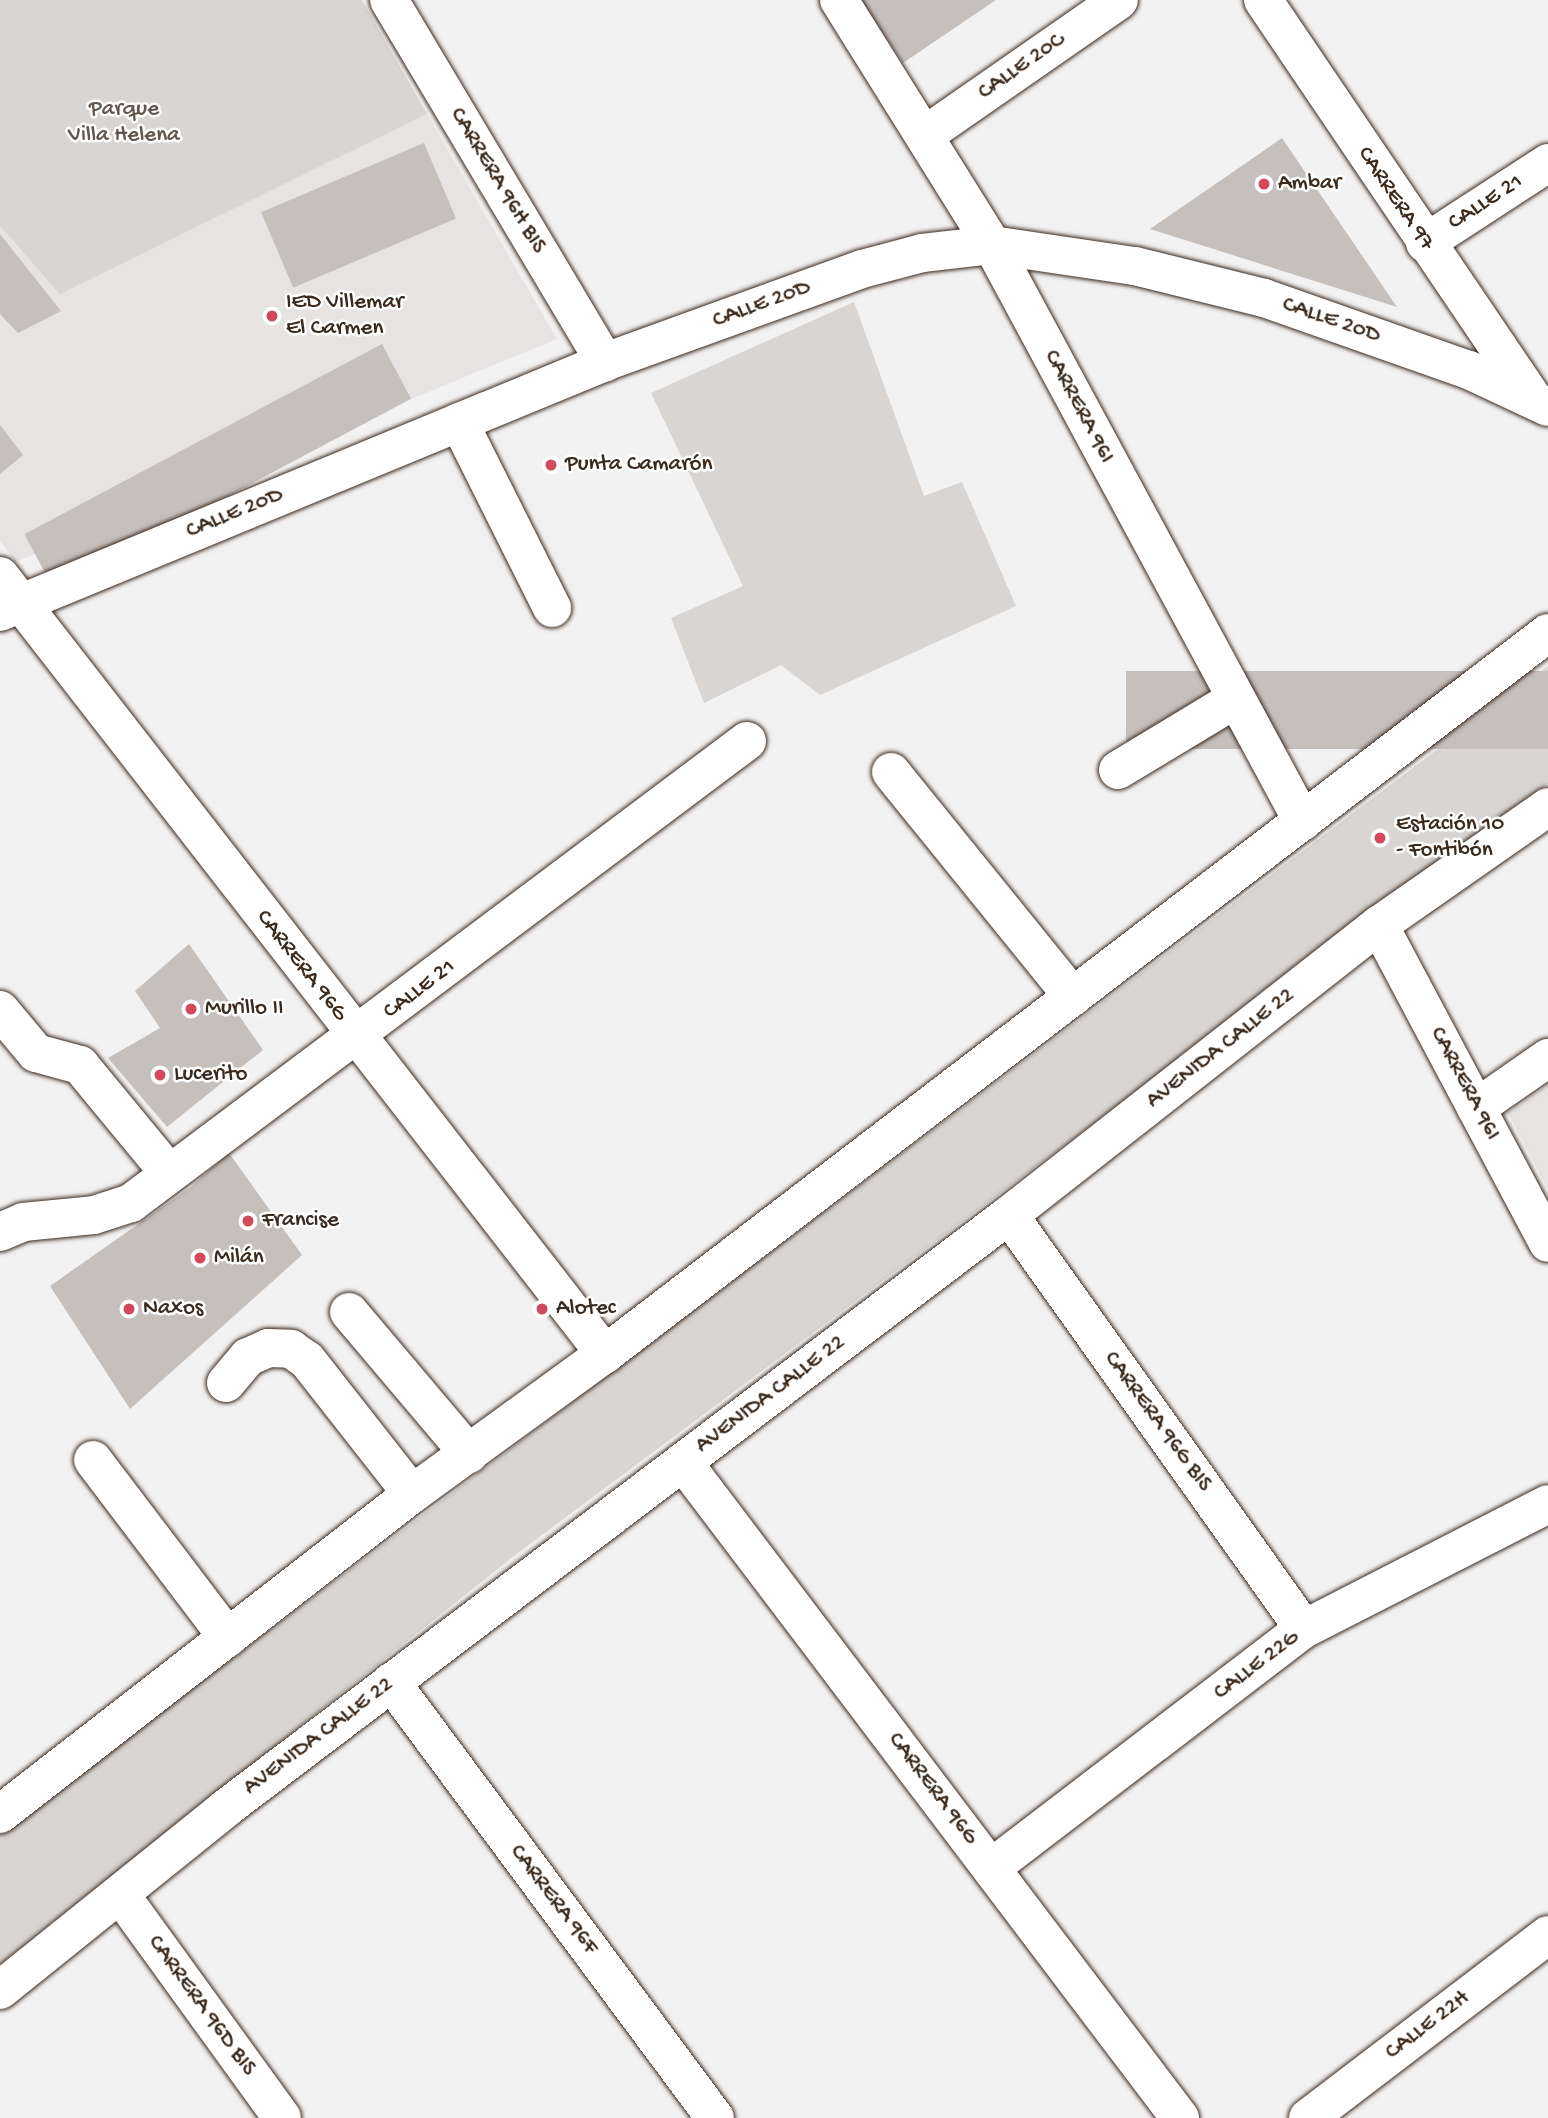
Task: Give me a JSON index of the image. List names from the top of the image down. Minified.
{"streets":{"street":["CALLE 20C","CARRERA 96H BIS","CARRERA 97","CALLE 21","CALLE 20D","CARRERA 96I","CARRERA 96G","AVENIDA CALLE 22","CARRERA 96G BIS","CALLE 22G","CARRERA 96F","CARRERA 96D BIS","CALLE 22H"]},"crossings":[["CALLE 20C","CARRERA 96I"],["CARRERA 96H BIS","CALLE 20D"],["CARRERA 97","CALLE 21"],["CARRERA 97","CALLE 20D"],["CALLE 21","CARRERA 96G"],["CALLE 20D","CARRERA 96I"],["CALLE 20D","CARRERA 96G"],["CARRERA 96I","AVENIDA CALLE 22"],["CARRERA 96G","AVENIDA CALLE 22"],["CARRERA 96G","CALLE 22G"],["AVENIDA CALLE 22","CARRERA 96G BIS"],["AVENIDA CALLE 22","CARRERA 96F"],["AVENIDA CALLE 22","CARRERA 96D BIS"],["CARRERA 96G BIS","CALLE 22G"]],"parks":["Parque Villa Helena"],"places":["Ambar","IED Villemar El Carmen","Punta Camarón","Estación 10 - Fontibón","Murillo II","Lucerito","Francise","Milán","Naxos","Alotec"]}
